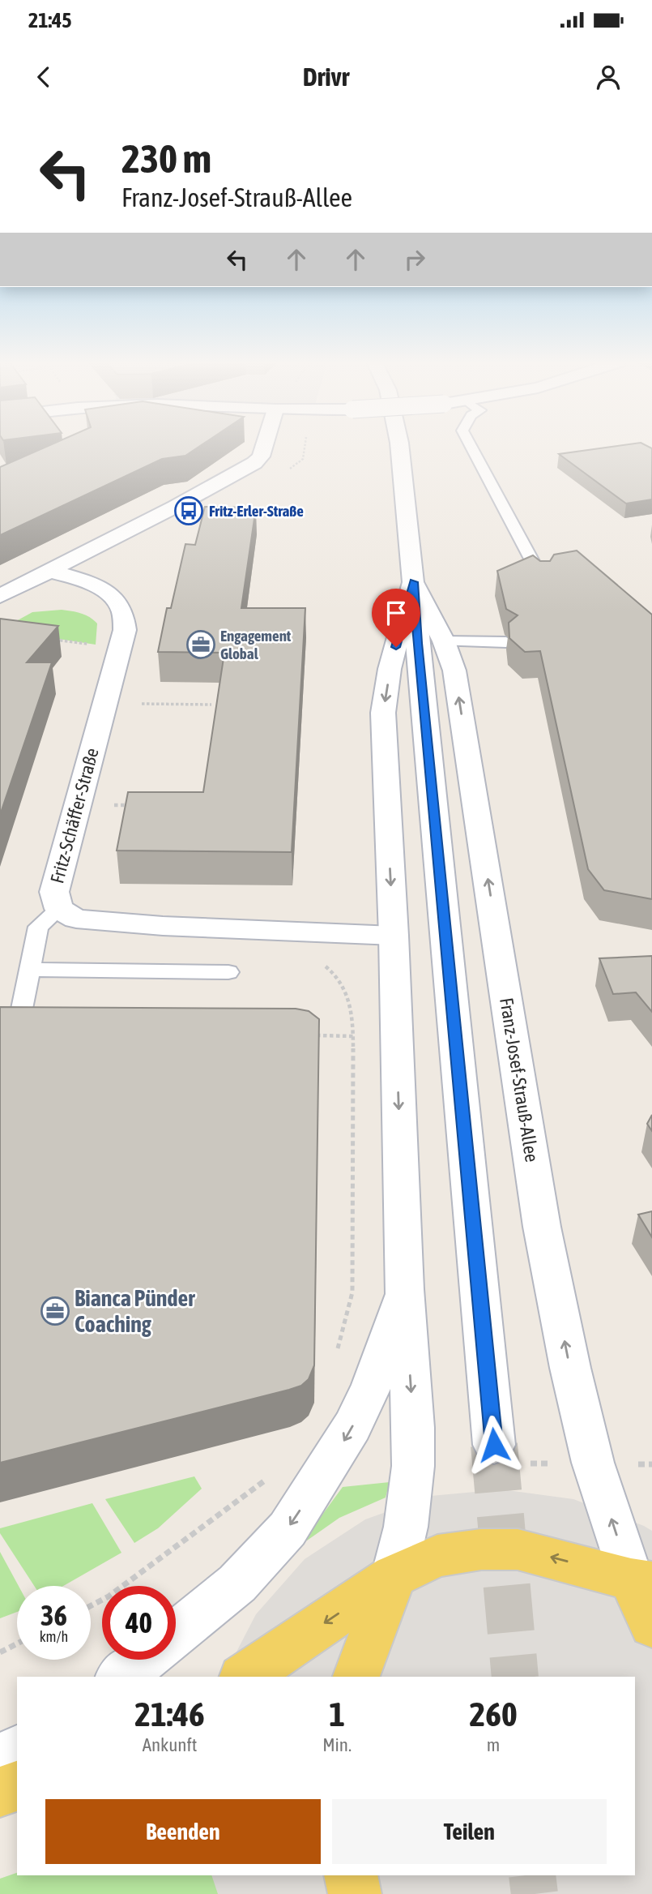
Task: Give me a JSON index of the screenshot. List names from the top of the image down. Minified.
{"streets":{"street":["Fritz-Schäffer-Straße","Franz-Josef-Strauß-Allee"]},"crossings":[["Fritz-Schäffer-Straße","Franz-Josef-Strauß-Allee"]],"places":{"bus stop":["Fritz-Erler-Straße"],"office":["Engagement Global","Bianca Pünder Coaching"]},"page":{"status":"21:45","header":"Drivr","turn":["230 m","Franz-Josef-Strauß-Allee"],"speed":"36 km/h","limit":"40","eta":["21:46","Ankunft","1","Min.","260","m"],"buttons":["Beenden","Teilen"]}}
